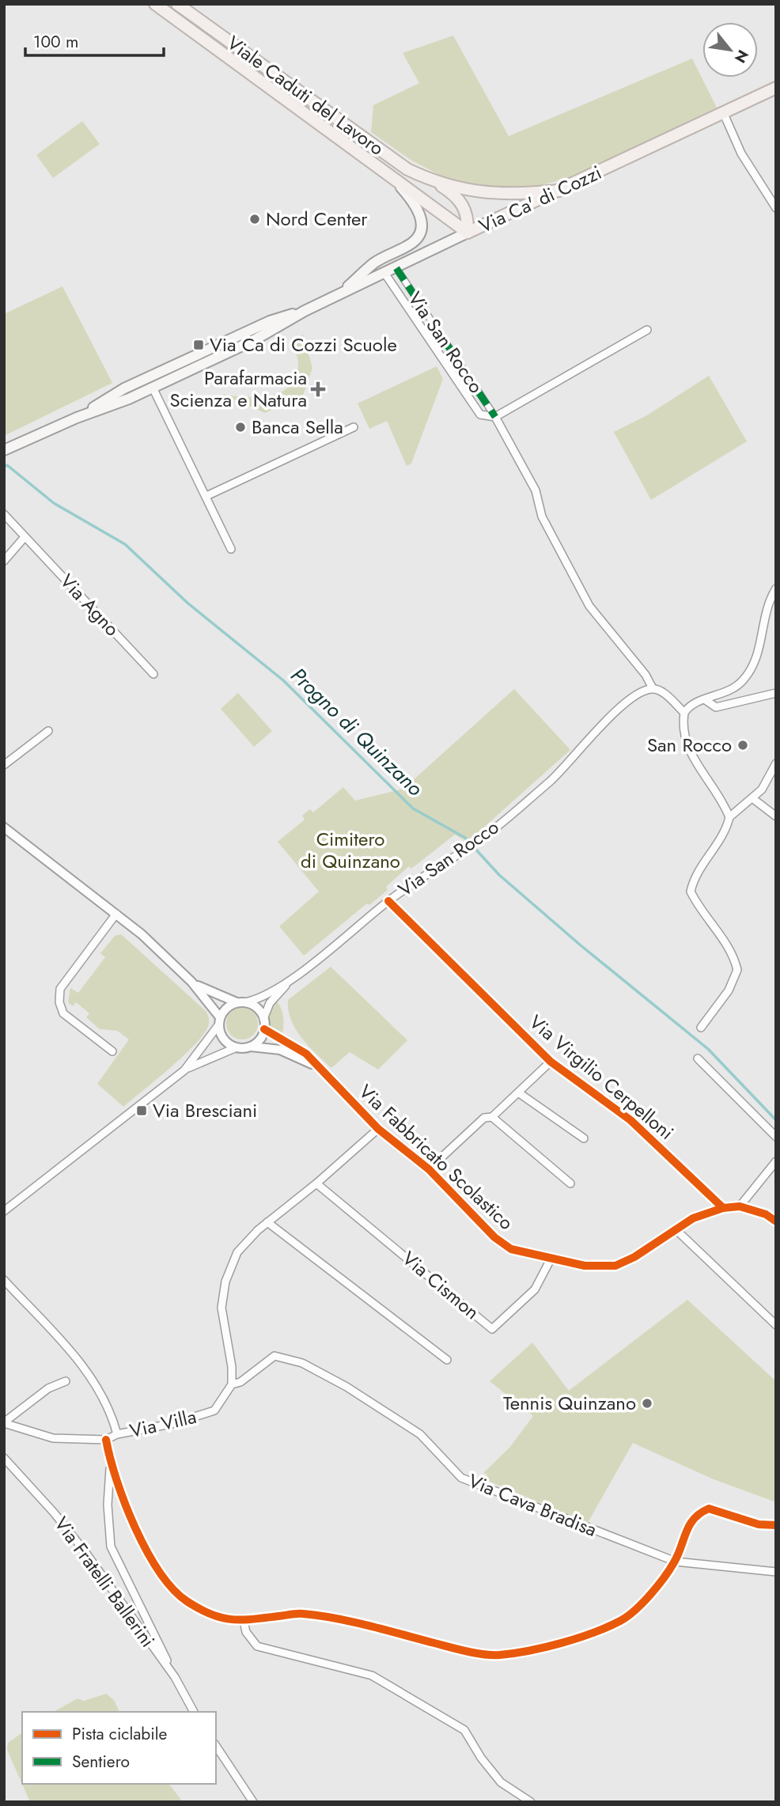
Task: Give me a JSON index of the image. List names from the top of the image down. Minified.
{"streets":{"main road":["Viale Caduti del Lavoro","Via Ca' di Cozzi"],"street":["Via San Rocco","Via Agno","Via Virgilio Cerpelloni","Via Fabbricato Scolastico","Via Cismon","Via Villa","Via Cava Bradisa","Via Fratelli Ballerini"]},"crossings":[["Viale Caduti del Lavoro","Via Ca' di Cozzi"],["Via Ca' di Cozzi","Via San Rocco"],["Via San Rocco","Via Virgilio Cerpelloni"],["Via San Rocco","Via Fabbricato Scolastico"],["Via Virgilio Cerpelloni","Via Fabbricato Scolastico"],["Via Fabbricato Scolastico","Via Cismon"],["Via Villa","Via Cava Bradisa"]],"water":["Progno di Quinzano"],"parks":["Cimitero di Quinzano"],"places":{"other":["Nord Center","Banca Sella","San Rocco","Tennis Quinzano"],"transit":["Via Ca di Cozzi Scuole","Via Bresciani"],"health":["Parafarmacia Scienza e Natura"]},"legend":["Pista ciclabile","Sentiero"],"scale_bar":"100 m","north":"bottom right"}
